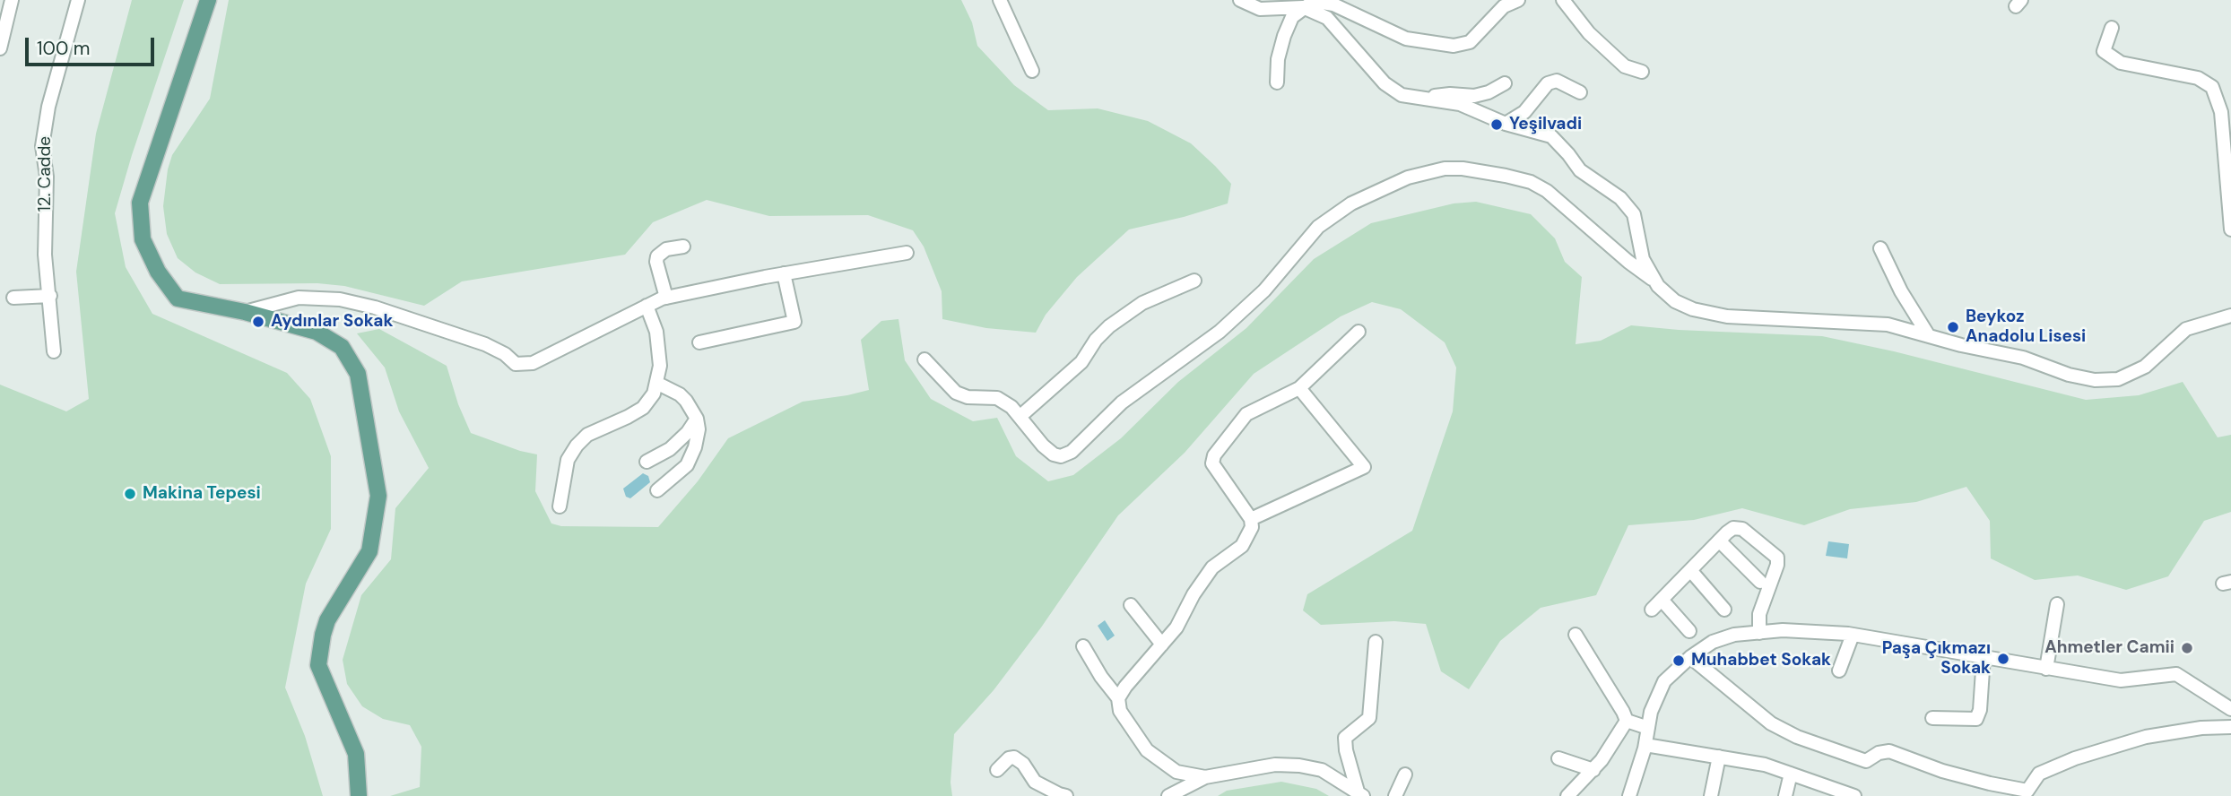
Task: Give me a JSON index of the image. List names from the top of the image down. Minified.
{"streets":{"street":["12. Cadde"]},"places":["Yeşilvadi","Aydınlar Sokak","Beykoz Anadolu Lisesi","Makina Tepesi","Ahmetler Camii","Paşa Çıkmazı Sokak","Muhabbet Sokak"],"scale_bar":"100 m"}
